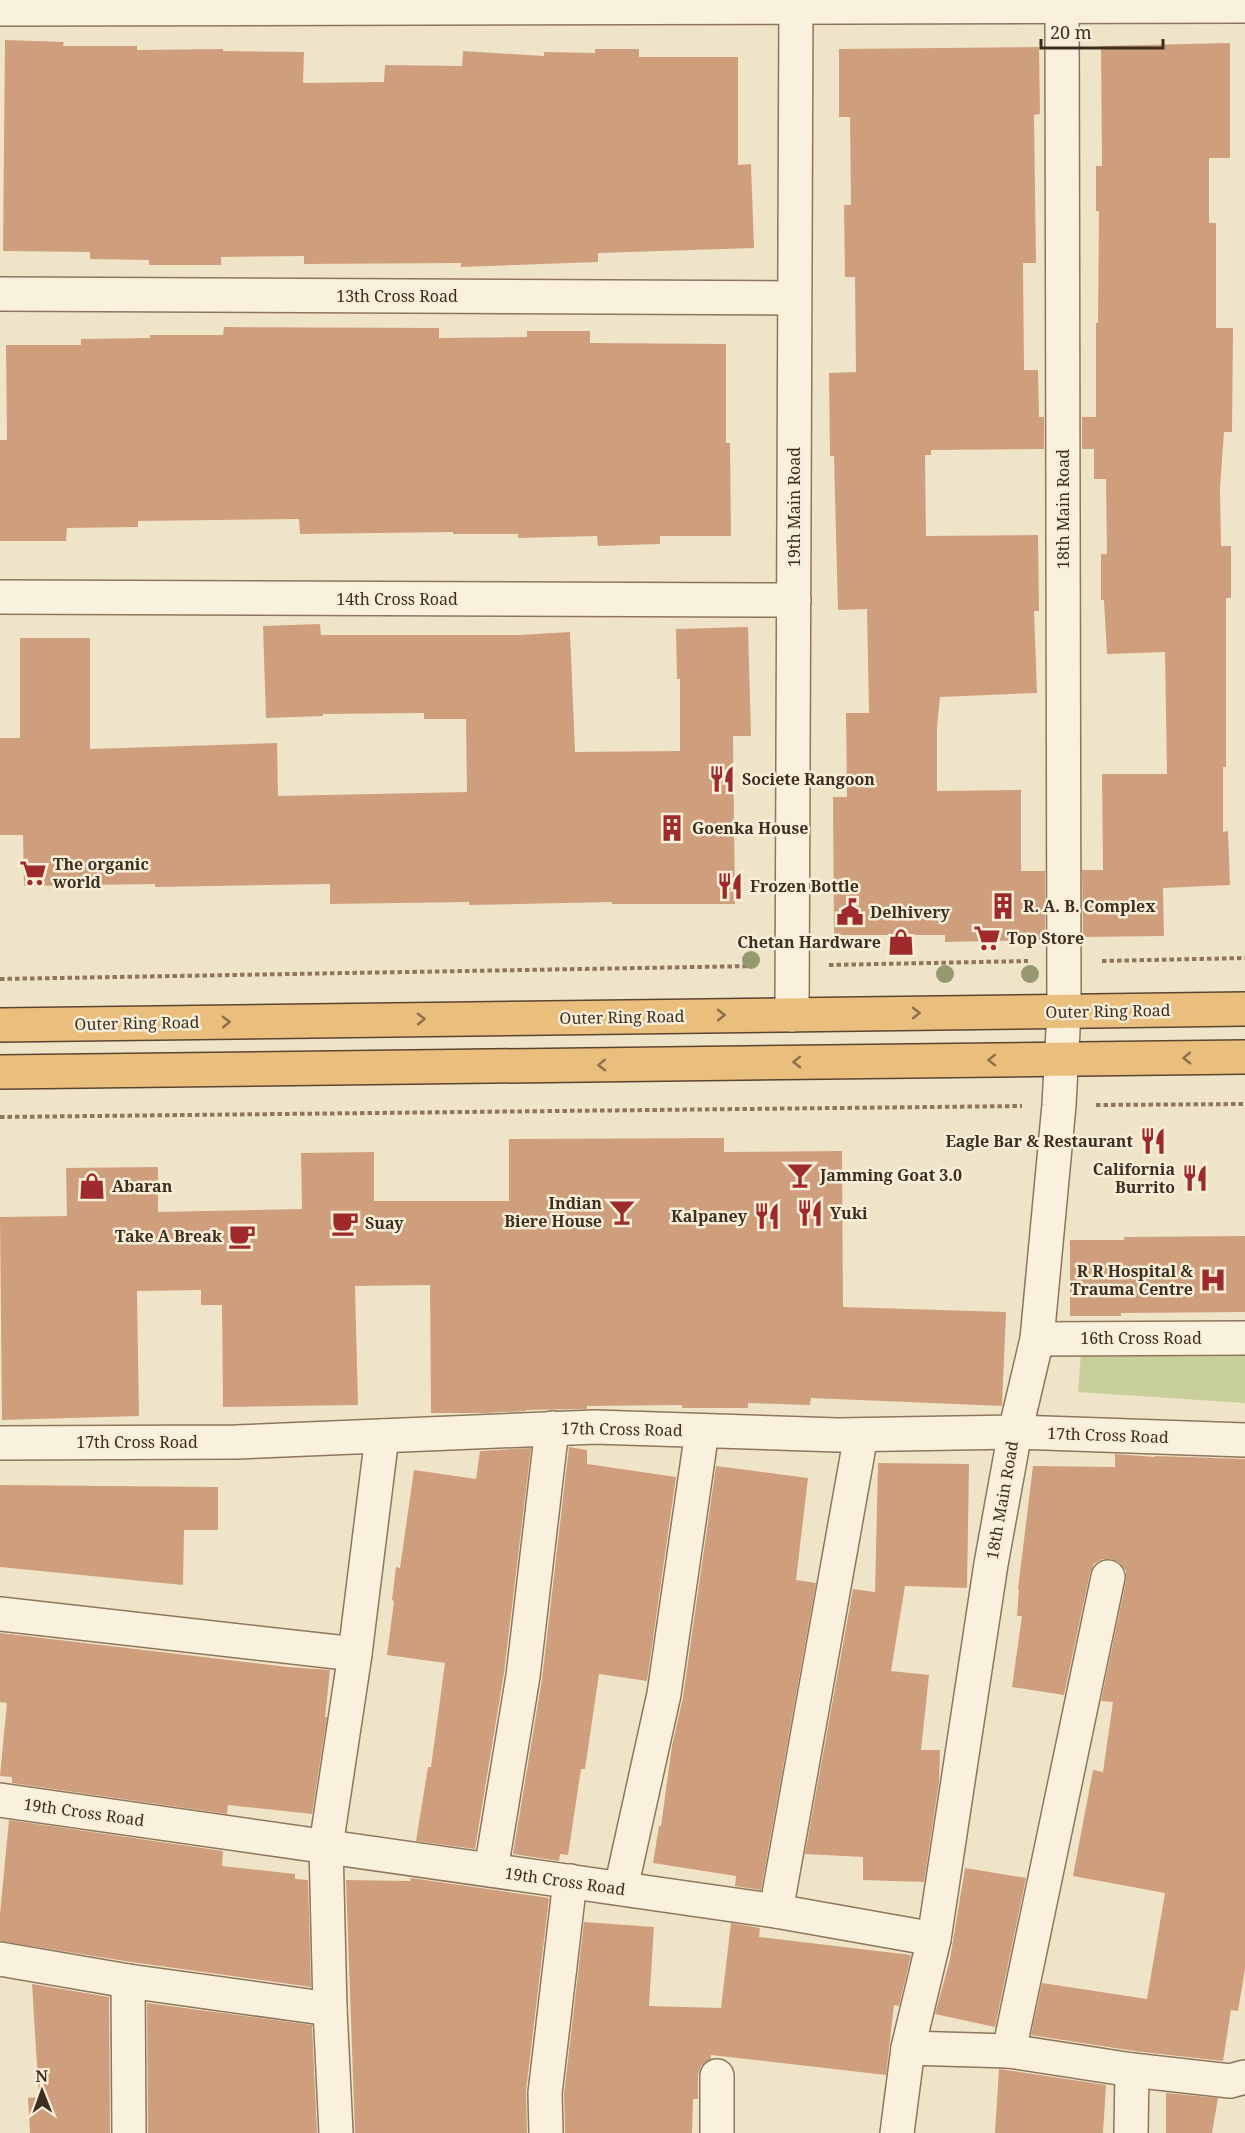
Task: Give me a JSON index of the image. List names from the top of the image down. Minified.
{"streets":{"highway":["Outer Ring Road"],"street":["13th Cross Road","19th Main Road","18th Main Road","14th Cross Road","16th Cross Road","17th Cross Road","19th Cross Road"]},"crossings":[["13th Cross Road","19th Main Road"],["19th Main Road","14th Cross Road"],["19th Main Road","Outer Ring Road"],["18th Main Road","Outer Ring Road"],["18th Main Road","16th Cross Road"],["18th Main Road","17th Cross Road"],["18th Main Road","19th Cross Road"]],"places":{"restaurant":["Societe Rangoon","Frozen Bottle","Eagle Bar & Restaurant","California Burrito","Yuki","Kalpaney"],"building":["Goenka House","R. A. B. Complex"],"supermarket":["The organic world","Top Store"],"public building":["Delhivery"],"shop":["Chetan Hardware","Abaran"],"bar":["Jamming Goat 3.0","Indian Biere House"],"cafe":["Suay","Take A Break"],"hospital":["R R Hospital & Trauma Centre"]},"scale_bar":"20 m","north":"top"}
